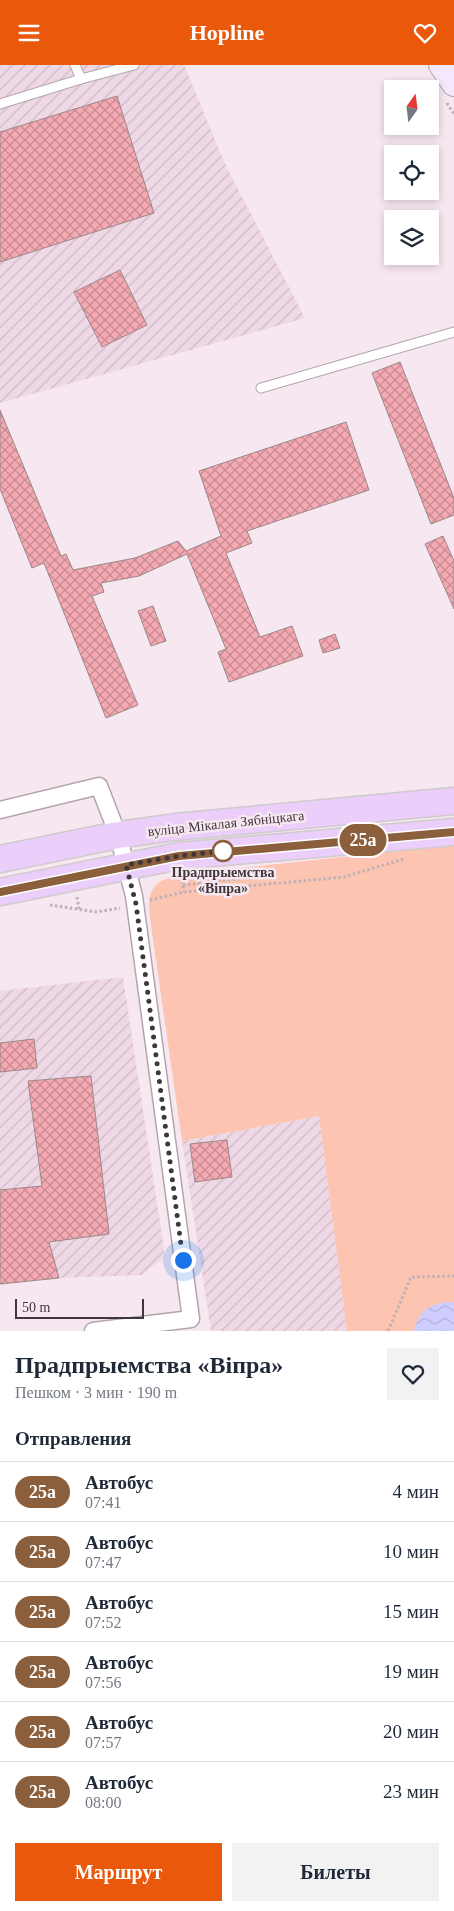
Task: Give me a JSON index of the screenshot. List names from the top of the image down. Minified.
{"streets":{"main road":["вуліца Мікалая Зябніцкага"]},"places":["Прадпрыемства «Віпра»"],"lines":["bus line 25а"],"scale_bar":"50 m","north":"top","page":{"header":"Hopline","on_map":"25а","scale":"50 m","heading":[["Прадпрыемства «Віпра»","Пешком · 3 мин · 190 m"],"Отправления"],"list":[{"mark":"25а","name":"Автобус","note":"07:41","value":"4 мин"},{"mark":"25а","name":"Автобус","note":"07:47","value":"10 мин"},{"mark":"25а","name":"Автобус","note":"07:52","value":"15 мин"},{"mark":"25а","name":"Автобус","note":"07:56","value":"19 мин"},{"mark":"25а","name":"Автобус","note":"07:57","value":"20 мин"},{"mark":"25а","name":"Автобус","note":"08:00","value":"23 мин"}],"buttons":["Маршрут","Билеты"]}}
